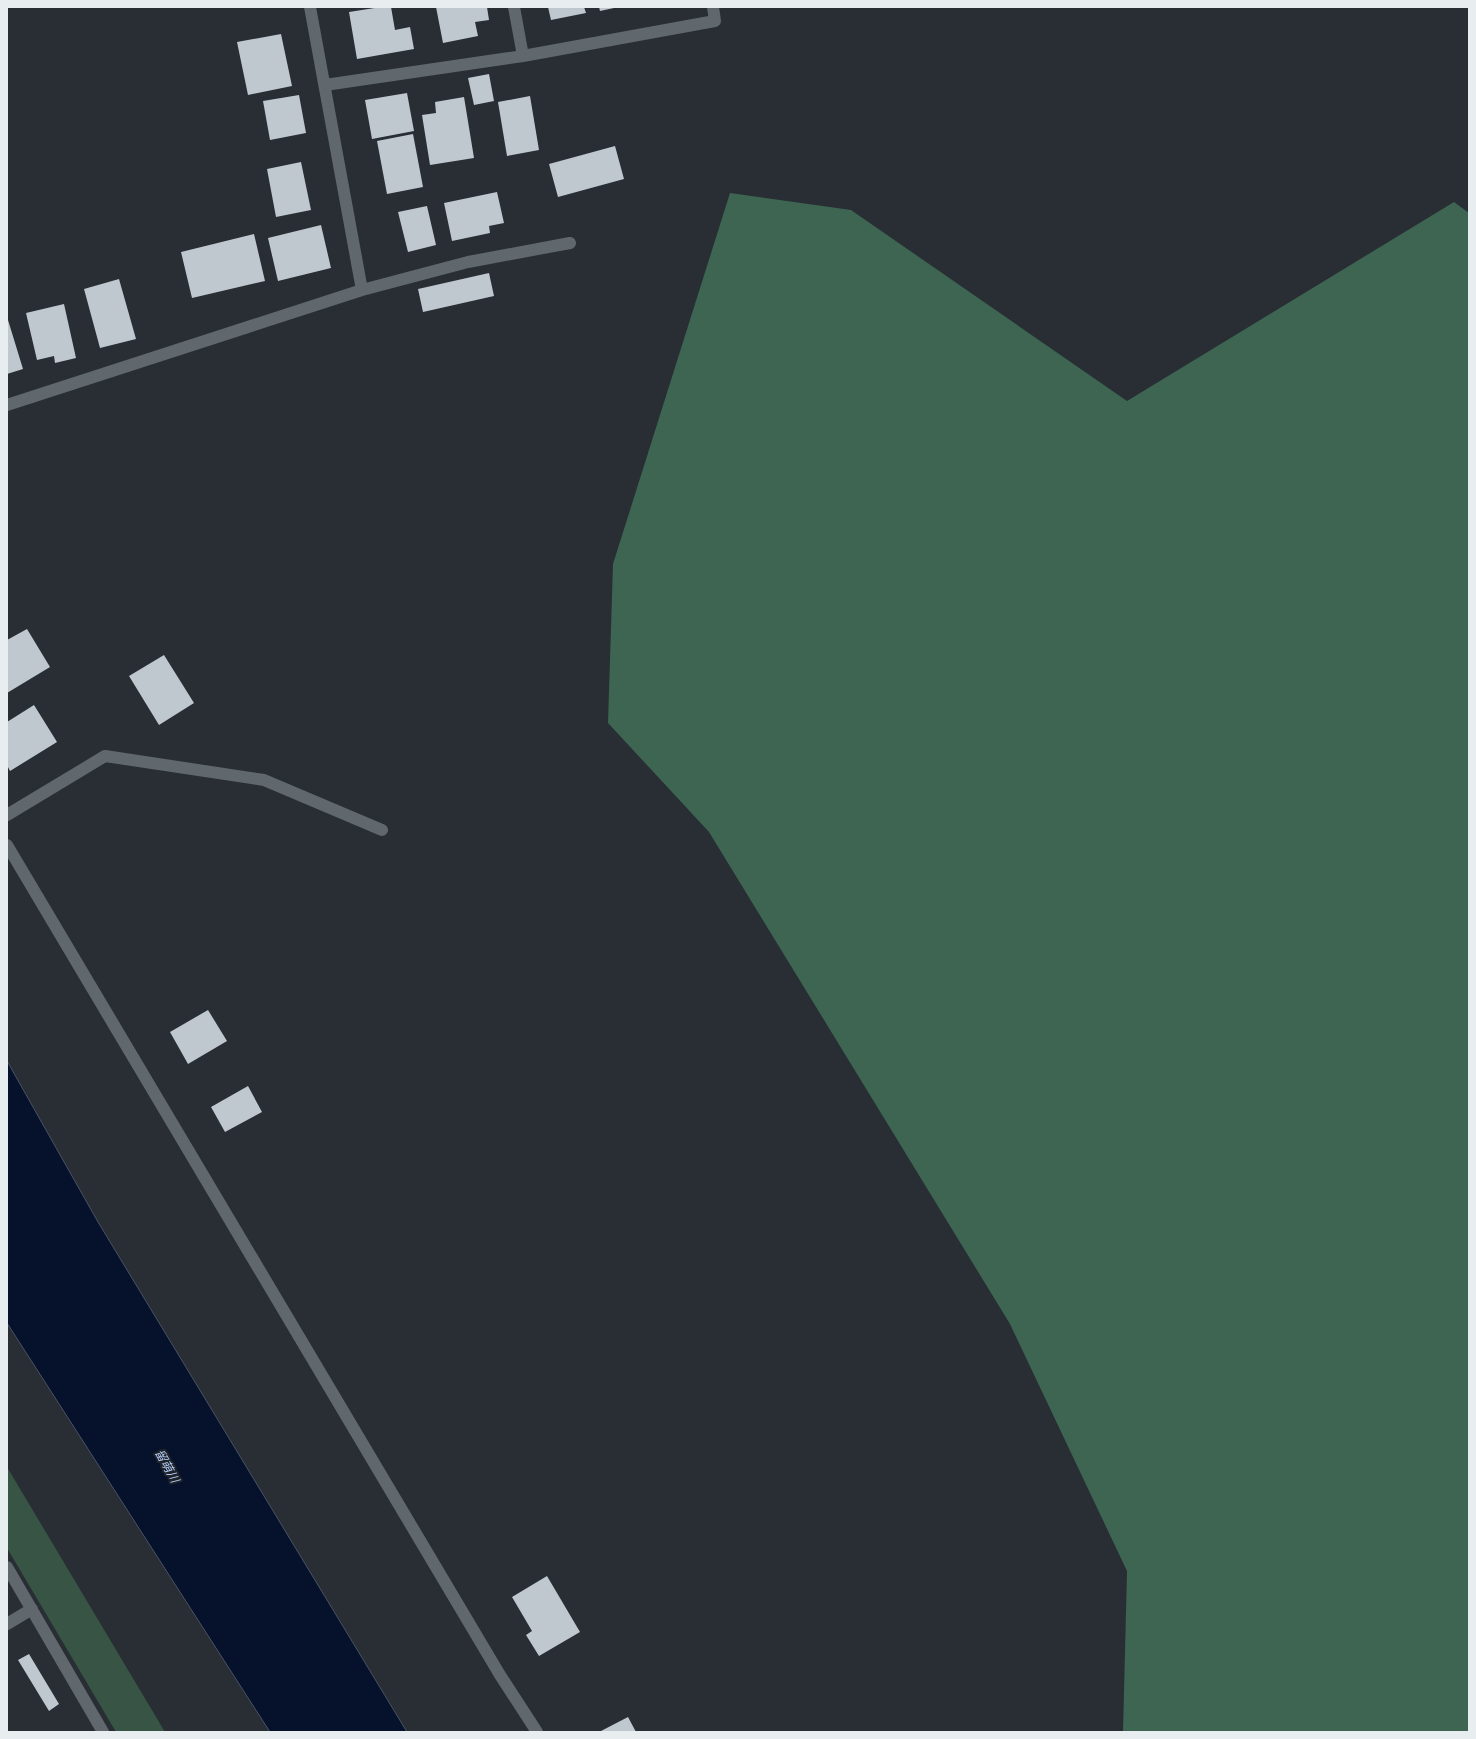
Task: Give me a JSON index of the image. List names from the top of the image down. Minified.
{"water":["留萌川"]}
